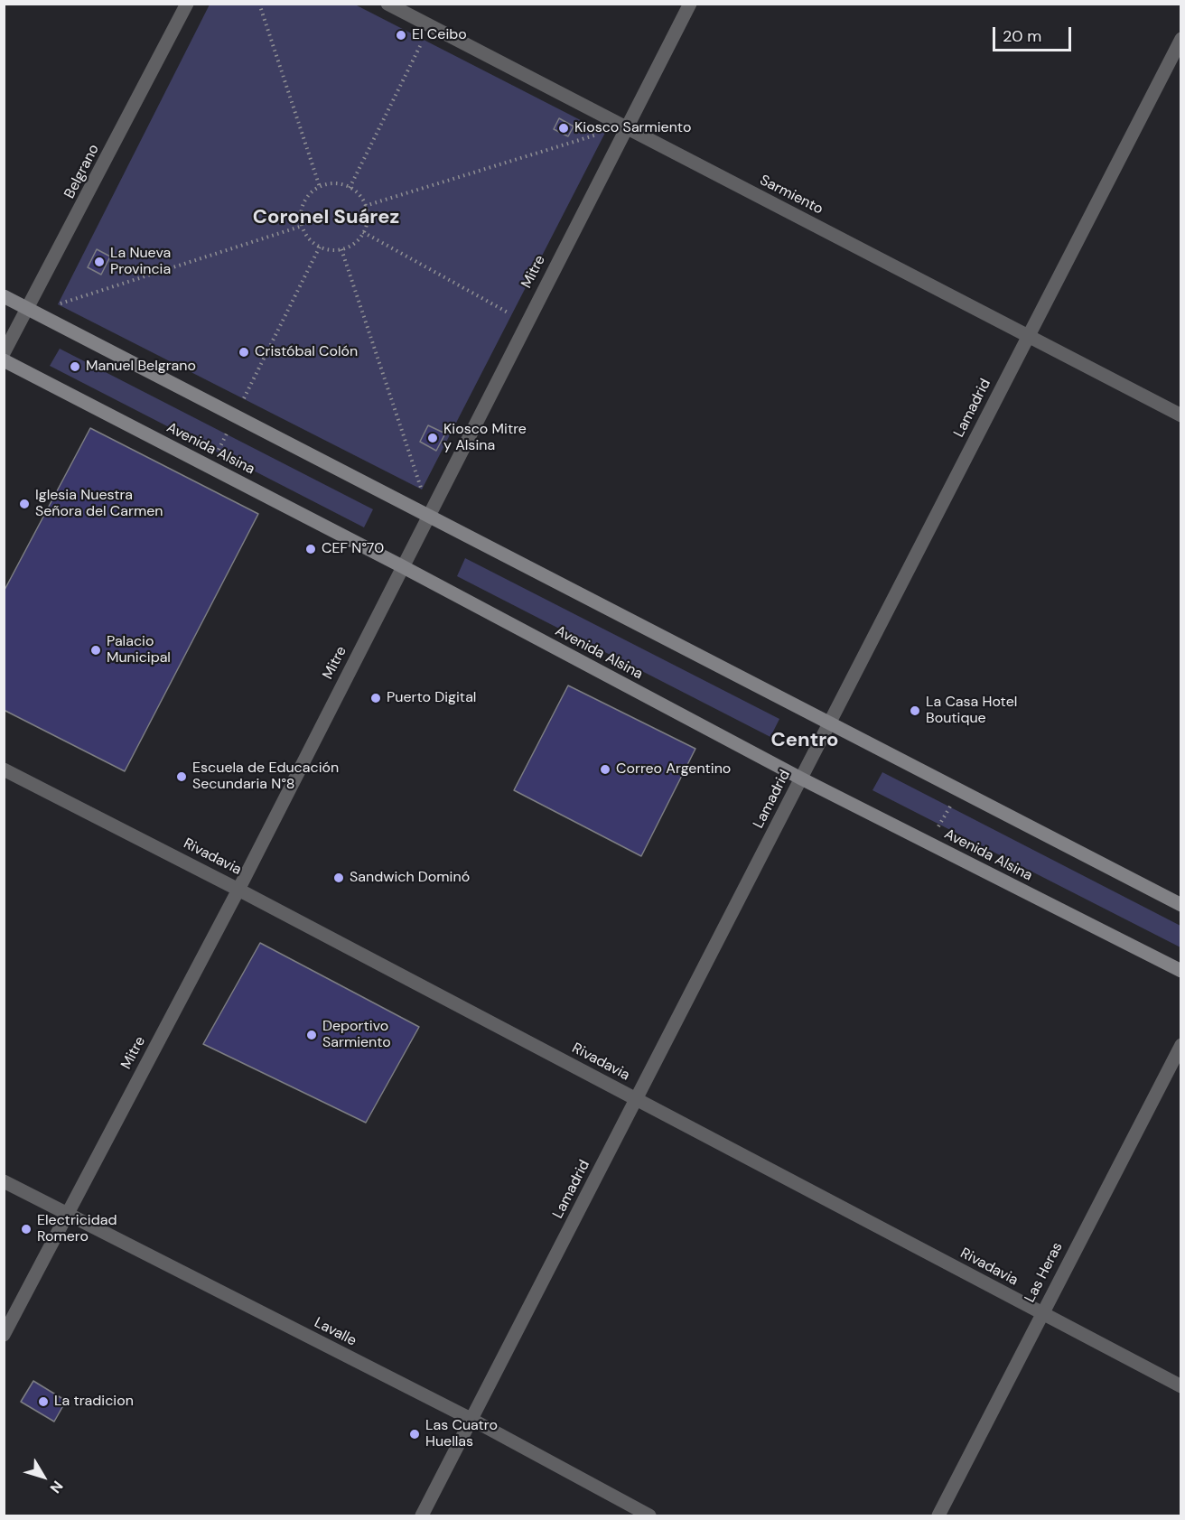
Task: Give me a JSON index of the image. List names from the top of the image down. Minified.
{"streets":{"main road":["Avenida Alsina"],"street":["Belgrano","Sarmiento","Mitre","Lamadrid","Rivadavia","Las Heras","Lavalle"]},"crossings":[["Sarmiento","Mitre"],["Sarmiento","Lamadrid"],["Mitre","Avenida Alsina"],["Mitre","Rivadavia"],["Mitre","Lavalle"],["Lamadrid","Avenida Alsina"],["Lamadrid","Rivadavia"],["Lamadrid","Lavalle"],["Rivadavia","Las Heras"]],"districts":["Coronel Suárez","Centro"],"places":["El Ceibo","Kiosco Sarmiento","La Nueva Provincia","Cristóbal Colón","Manuel Belgrano","Kiosco Mitre y Alsina","Iglesia Nuestra Señora del Carmen","CEF N°70","Palacio Municipal","Puerto Digital","La Casa Hotel Boutique","Correo Argentino","Escuela de Educación Secundaria N°8","Sandwich Dominó","Deportivo Sarmiento","Electricidad Romero","La tradicion","Las Cuatro Huellas"],"scale_bar":"20 m","north":"bottom right"}
